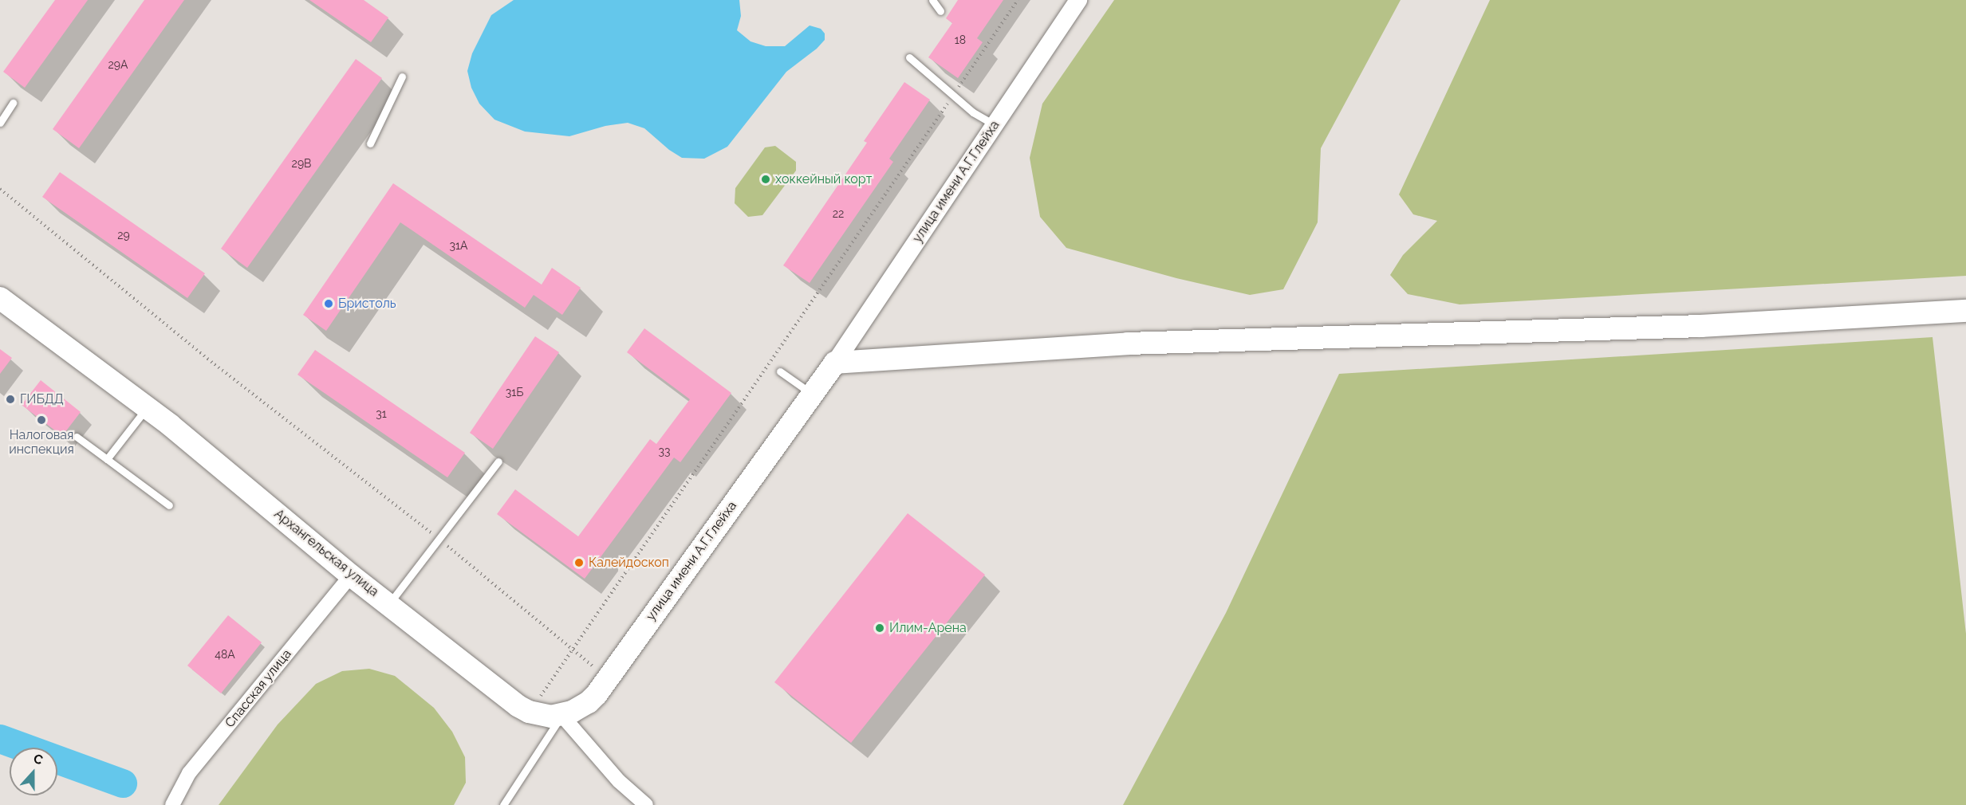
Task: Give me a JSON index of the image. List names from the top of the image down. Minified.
{"streets":{"main road":["улица имени А.Г.Глейха","Архангельская улица"],"street":["Спасская улица"]},"crossings":[["улица имени А.Г.Глейха","Архангельская улица"],["Архангельская улица","Спасская улица"]],"places":["хоккейный корт","Бристоль","ГИБДД","Налоговая инспекция","Калейдоскоп","Илим-Арена"],"house_numbers":["18","29А","29В","22","29","31А","31Б","31","33","48А"],"north":"top"}
